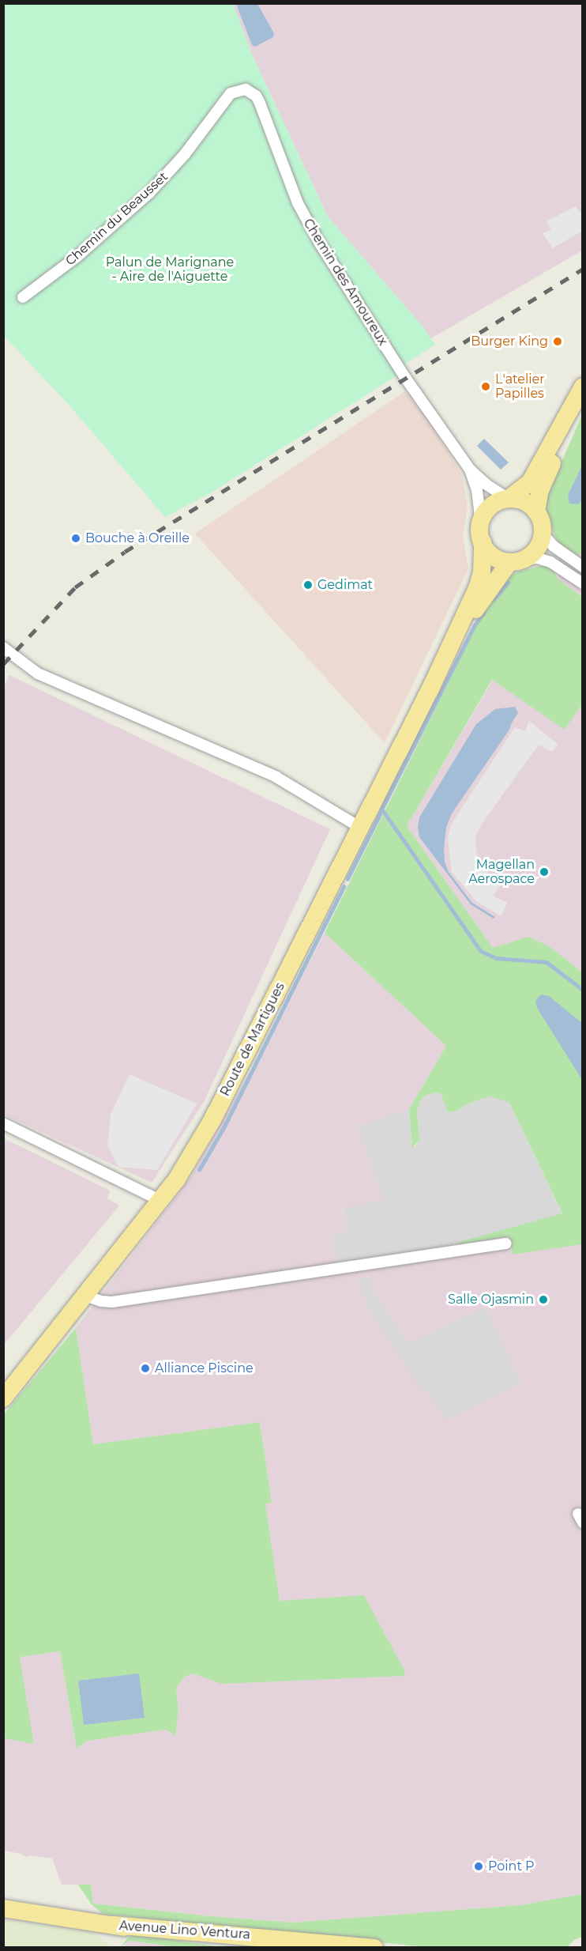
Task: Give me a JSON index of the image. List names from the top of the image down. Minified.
{"streets":{"main road":["Route de Martigues","Avenue Lino Ventura"],"street":["Chemin du Beausset","Chemin des Amoureux"]},"crossings":[["Chemin du Beausset","Chemin des Amoureux"],["Chemin des Amoureux","Route de Martigues"]],"parks":["Palun de Marignane - Aire de l'Aiguette"],"places":["Burger King","L'atelier Papilles","Bouche à Oreille","Gedimat","Magellan Aerospace","Salle Ojasmin","Alliance Piscine","Point P"]}
